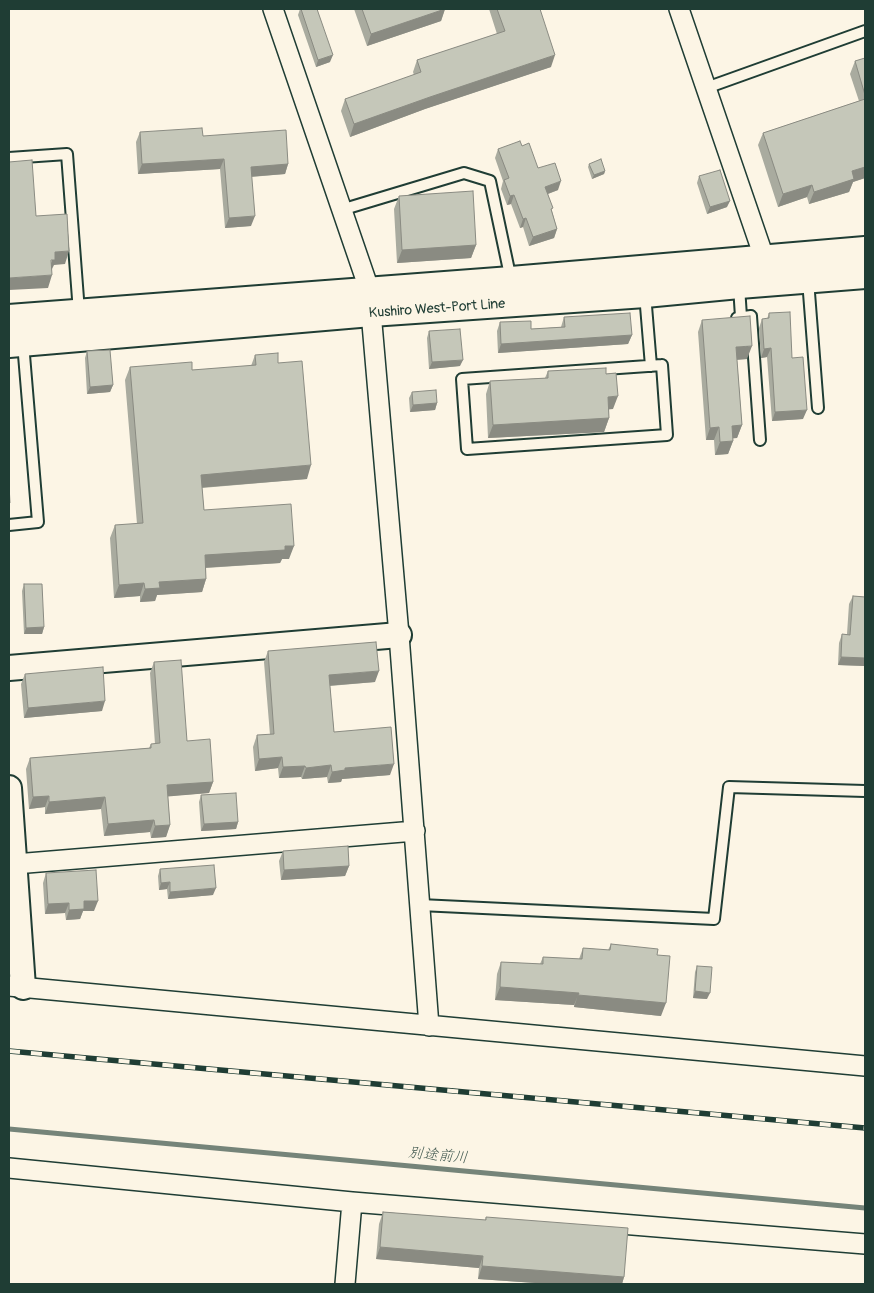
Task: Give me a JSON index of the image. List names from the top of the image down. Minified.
{"streets":{"main road":["Kushiro West-Port Line"]},"water":["別途前川"]}
